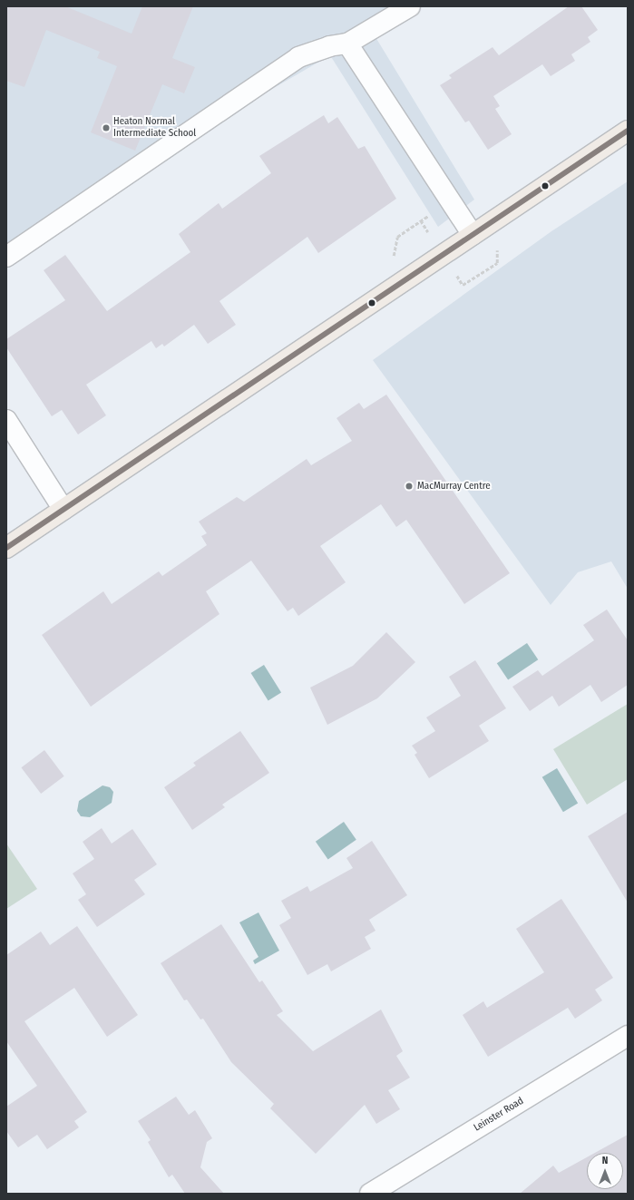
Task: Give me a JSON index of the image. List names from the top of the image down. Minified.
{"streets":{"street":["Leinster Road"]},"places":["Heaton Normal Intermediate School","MacMurray Centre"],"north":"top"}
